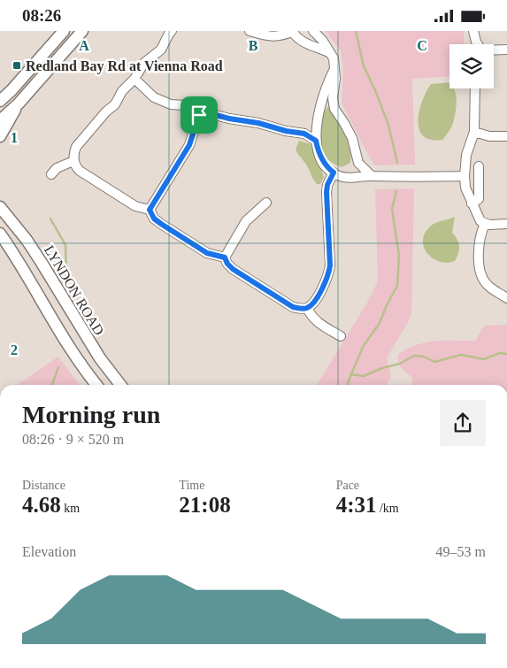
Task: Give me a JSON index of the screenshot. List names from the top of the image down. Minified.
{"streets":{"main road":["LYNDON ROAD"]},"places":{"transit":["Redland Bay Rd at Vienna Road"]},"page":{"status":"08:26","heading":["Morning run","08:26 · 9 × 520 m"],"stats":[["Distance","4.68 km"],["Time","21:08"],["Pace","4:31 /km"]],"chart":["Elevation","49–53 m"]},"grid":{"columns":["A","B","C"],"rows":["1","2"]}}
